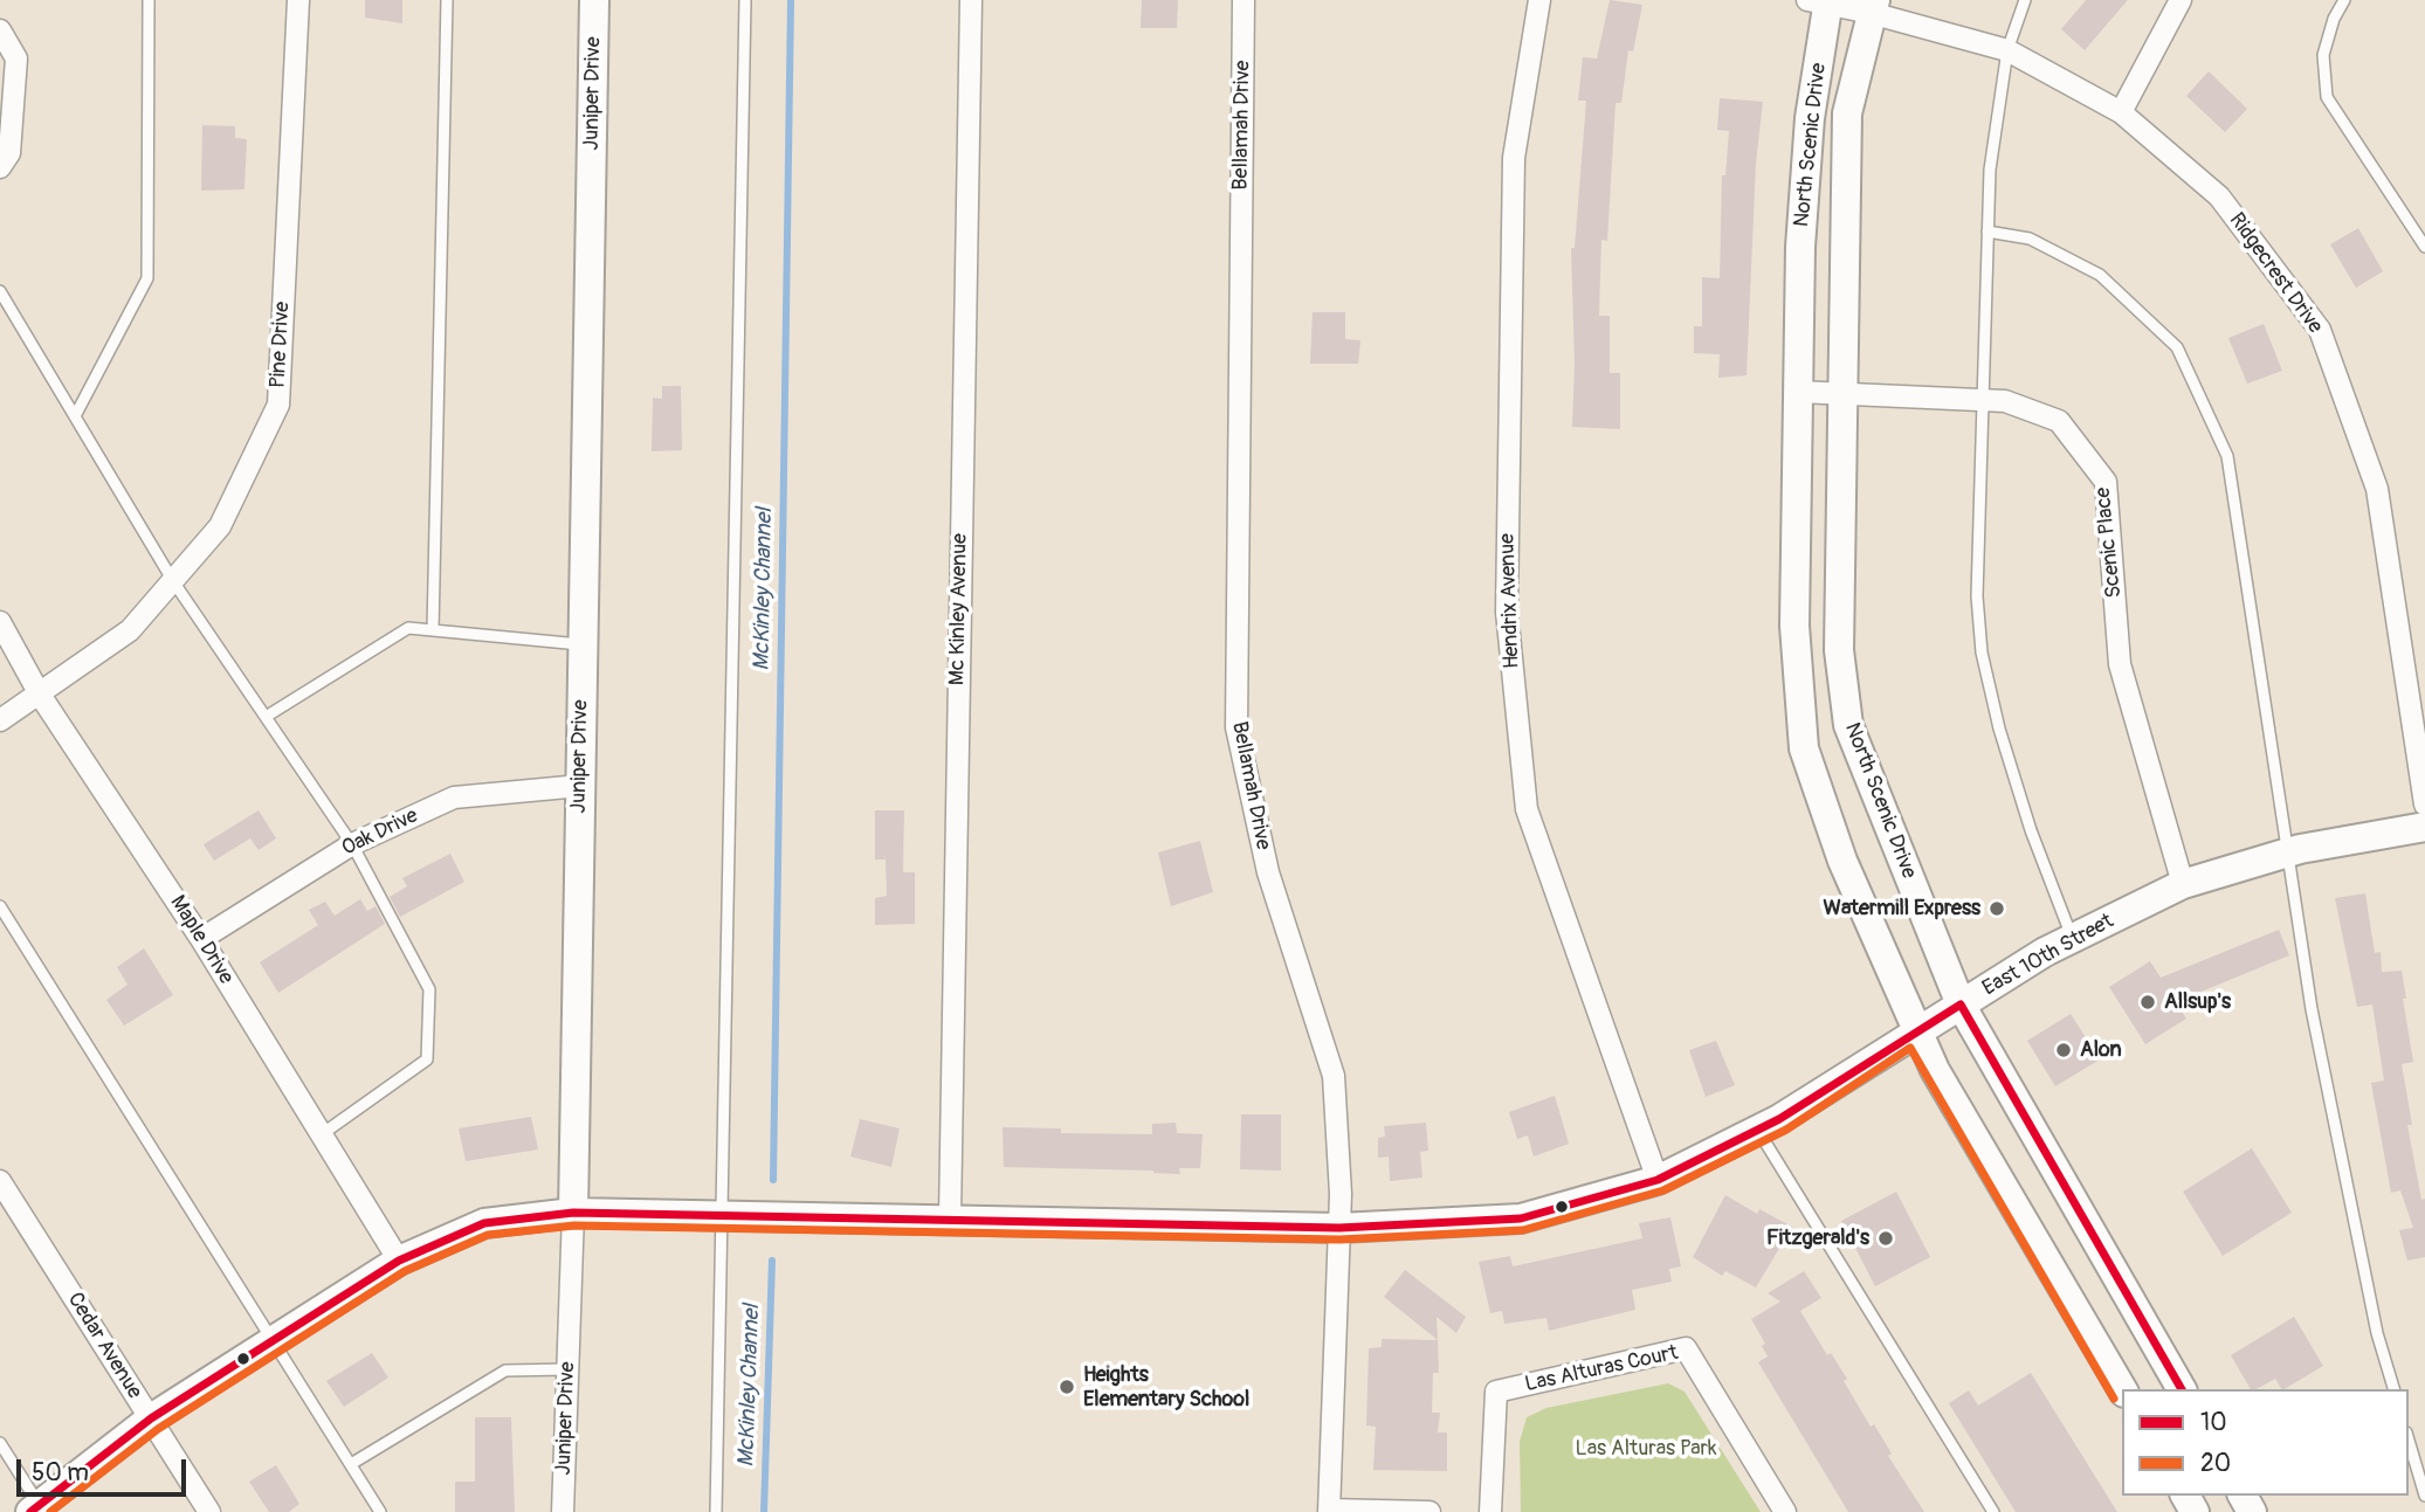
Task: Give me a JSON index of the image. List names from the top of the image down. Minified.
{"streets":{"main road":["Juniper Drive","North Scenic Drive","East 10th Street"],"street":["Bellamah Drive","Ridgecrest Drive","Pine Drive","Scenic Place","Hendrix Avenue","Mc Kinley Avenue","Oak Drive","Maple Drive","Cedar Avenue","Las Alturas Court"]},"crossings":[["Juniper Drive","Oak Drive"],["Juniper Drive","East 10th Street"],["Bellamah Drive","East 10th Street"],["North Scenic Drive","Ridgecrest Drive"],["North Scenic Drive","Scenic Place"],["North Scenic Drive","East 10th Street"],["Pine Drive","Maple Drive"],["Scenic Place","East 10th Street"],["Hendrix Avenue","East 10th Street"],["Mc Kinley Avenue","East 10th Street"],["Oak Drive","Maple Drive"],["Maple Drive","East 10th Street"],["East 10th Street","Cedar Avenue"]],"water":["McKinley Channel"],"parks":["Las Alturas Park"],"places":["Watermill Express","Allsup's","Alon","Fitzgerald's","Heights Elementary School"],"lines":["transit line 10","transit line 20"],"legend":["10","20"],"scale_bar":"50 m"}
